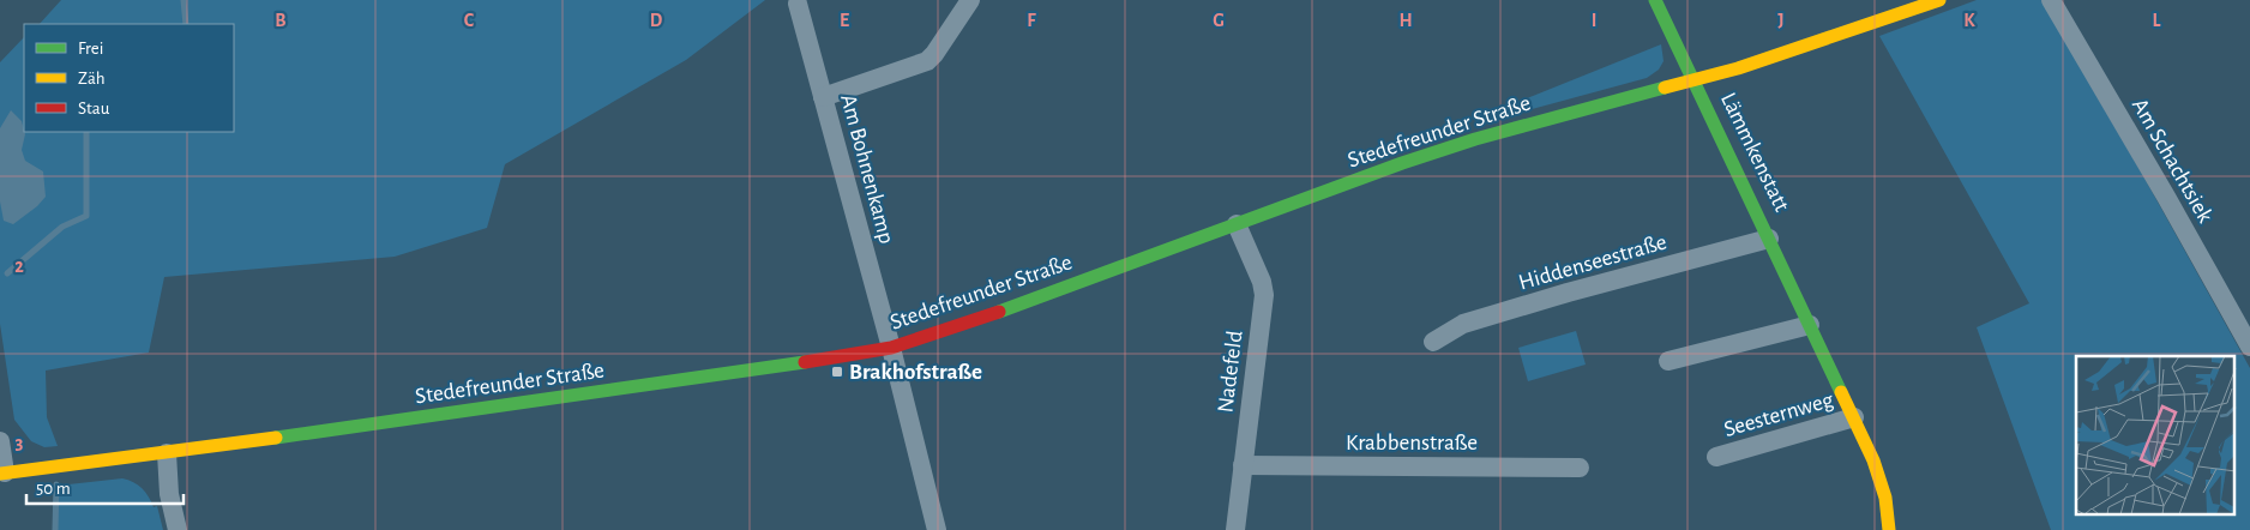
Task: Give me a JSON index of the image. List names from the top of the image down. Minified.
{"streets":{"street":["Stedefreunder Straße","Lämmkenstatt","Am Schachtsiek","Am Bohnenkamp","Hiddenseestraße","Nadefeld","Seesternweg","Krabbenstraße"]},"crossings":[["Stedefreunder Straße","Lämmkenstatt"],["Stedefreunder Straße","Am Bohnenkamp"],["Stedefreunder Straße","Nadefeld"],["Lämmkenstatt","Hiddenseestraße"],["Lämmkenstatt","Seesternweg"],["Nadefeld","Krabbenstraße"]],"places":{"transit":["Brakhofstraße"]},"legend":["Frei","Zäh","Stau"],"scale_bar":"50 m","grid":{"columns":["B","C","D","E","F","G","H","I","J","K","L"],"rows":["2","3"]}}
